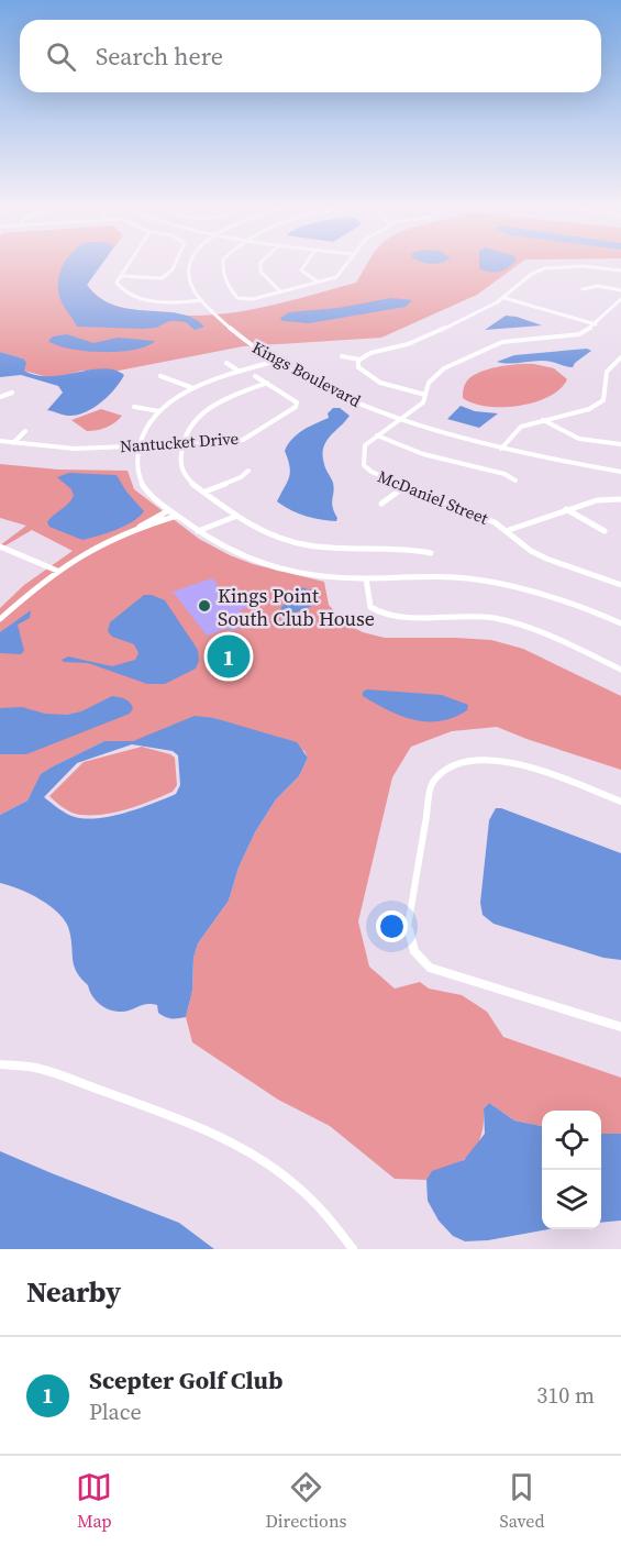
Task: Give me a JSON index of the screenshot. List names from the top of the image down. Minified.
{"streets":{"street":["Kings Boulevard","Nantucket Drive","McDaniel Street"]},"places":["Kings Point South Club House"],"page":{"search":"Search here","pins":"1","heading":"Nearby","list":[{"mark":"1","name":"Scepter Golf Club","note":"Place","value":"310 m"}],"nav":["Map","Directions","Saved"]}}
